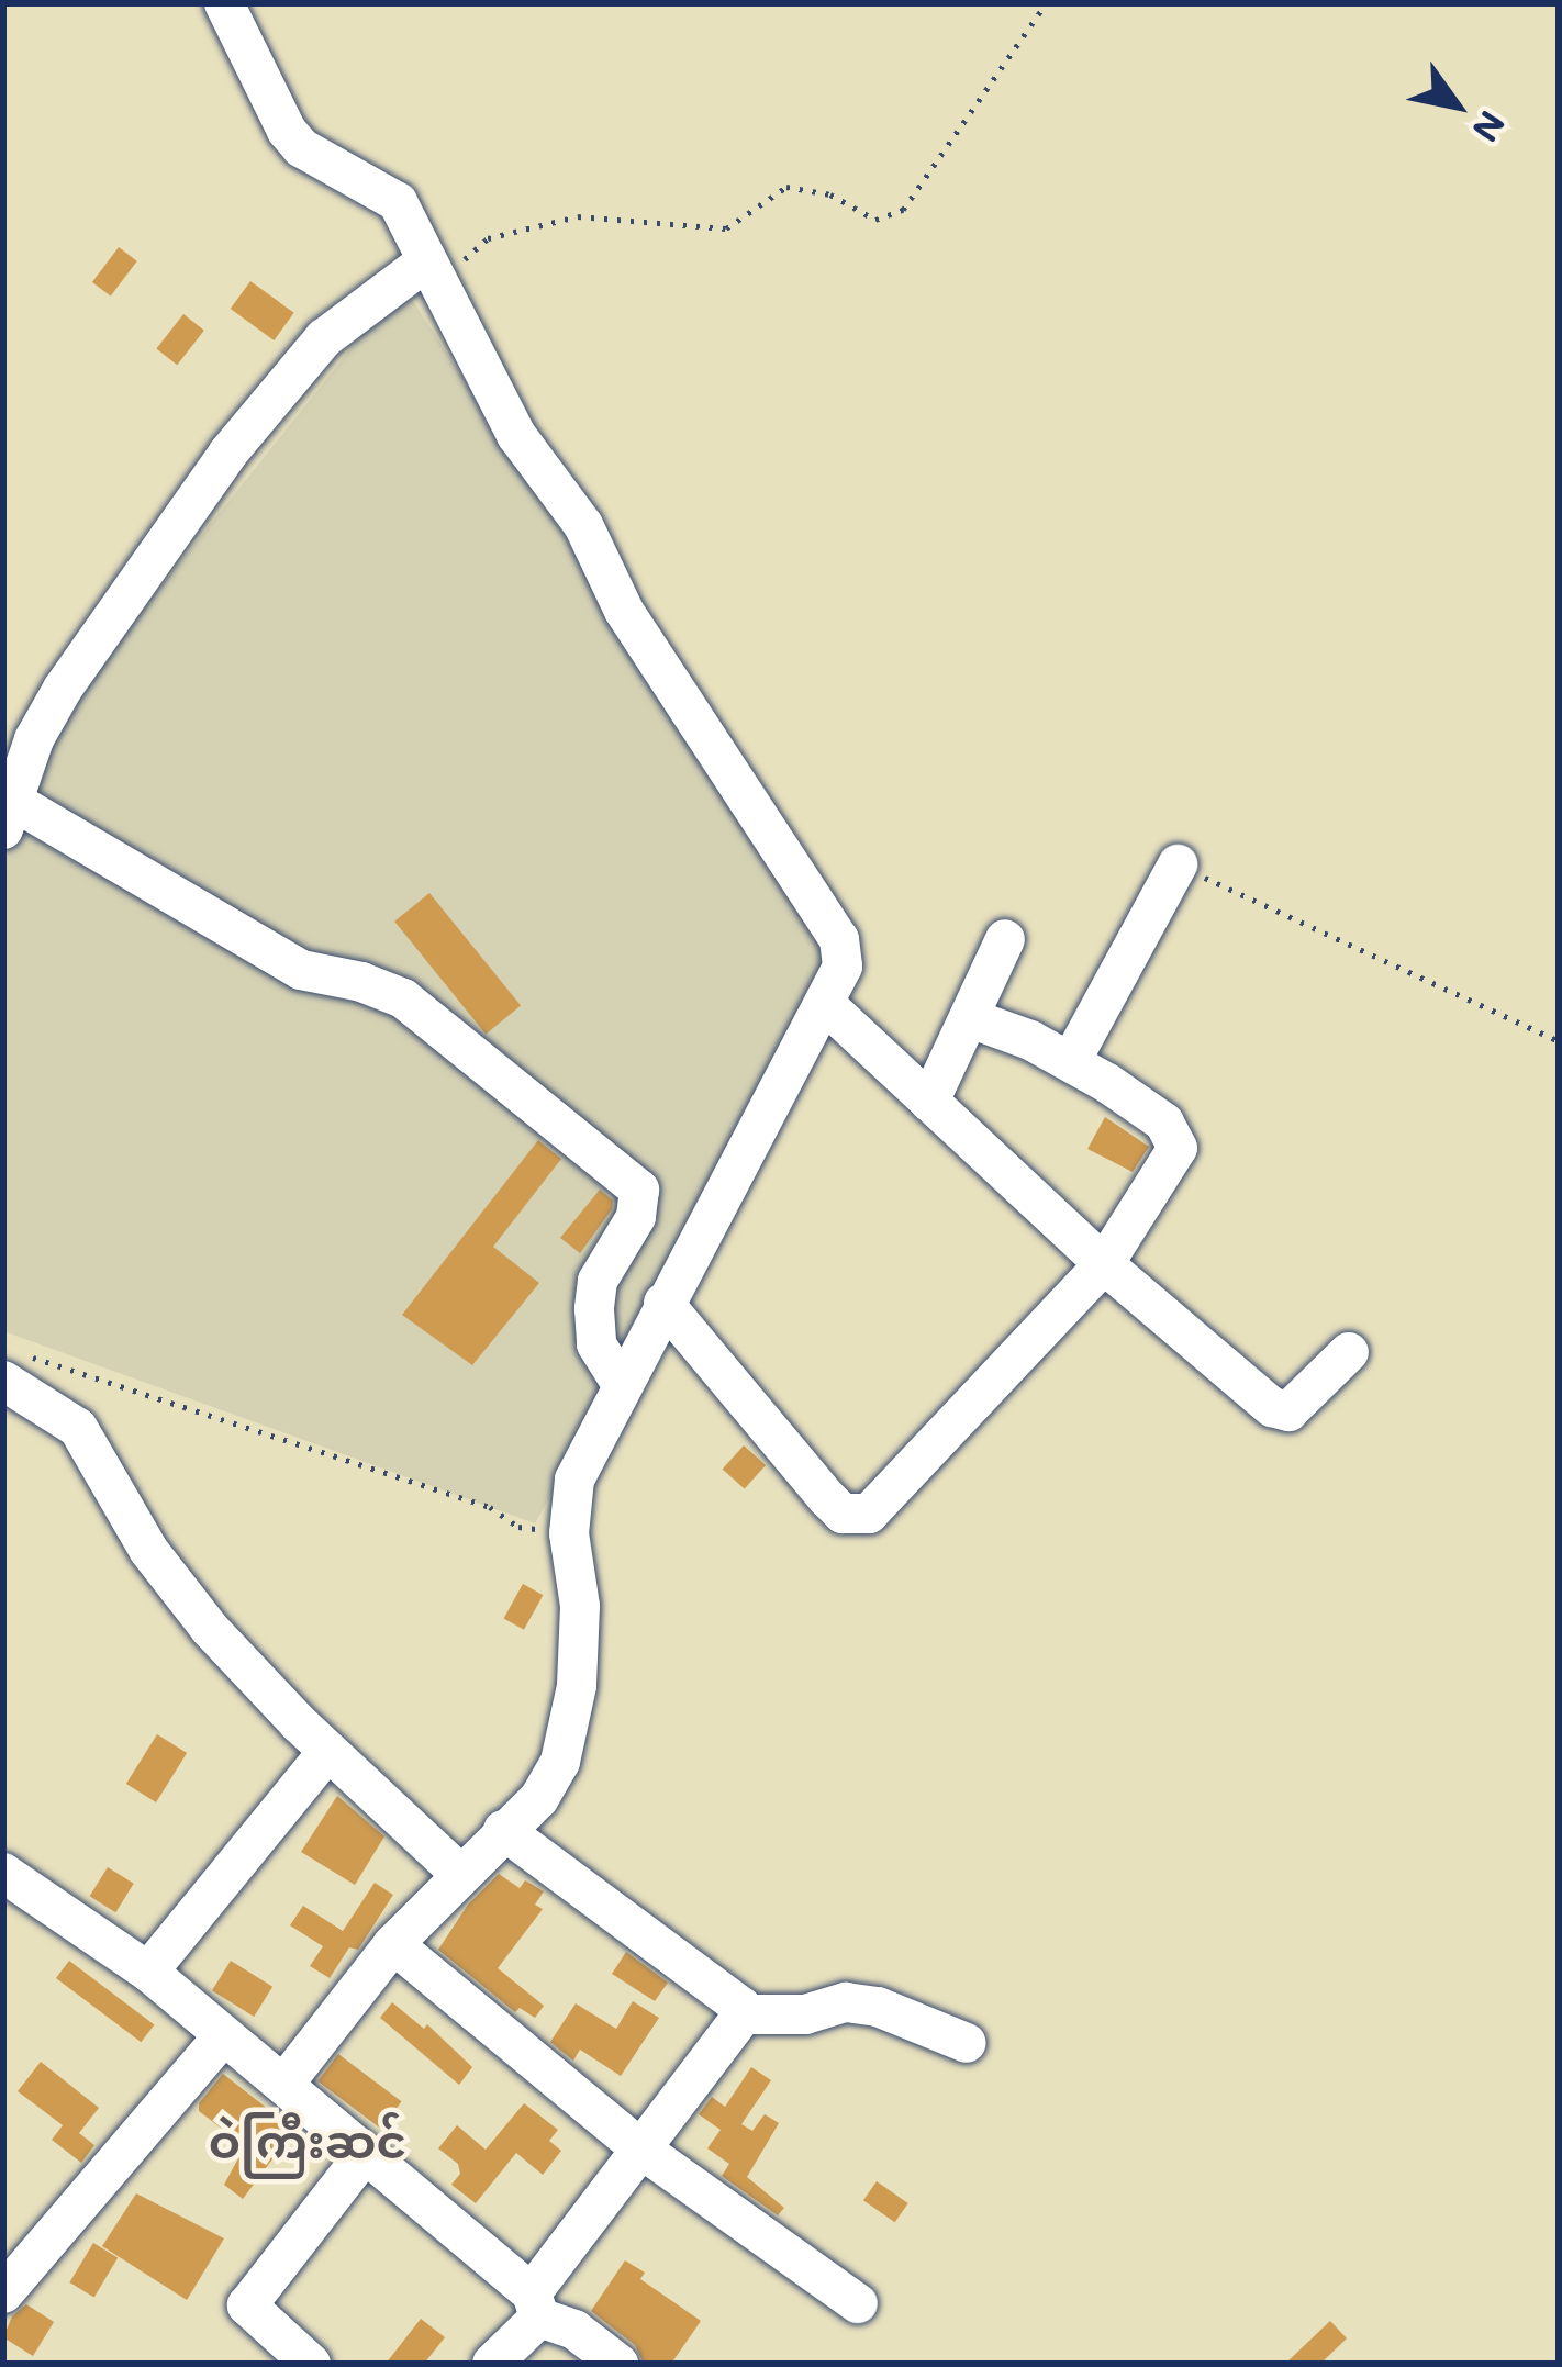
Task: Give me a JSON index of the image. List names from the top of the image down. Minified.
{"districts":["ဝဲကြီးဆင်"],"north":"bottom right"}
